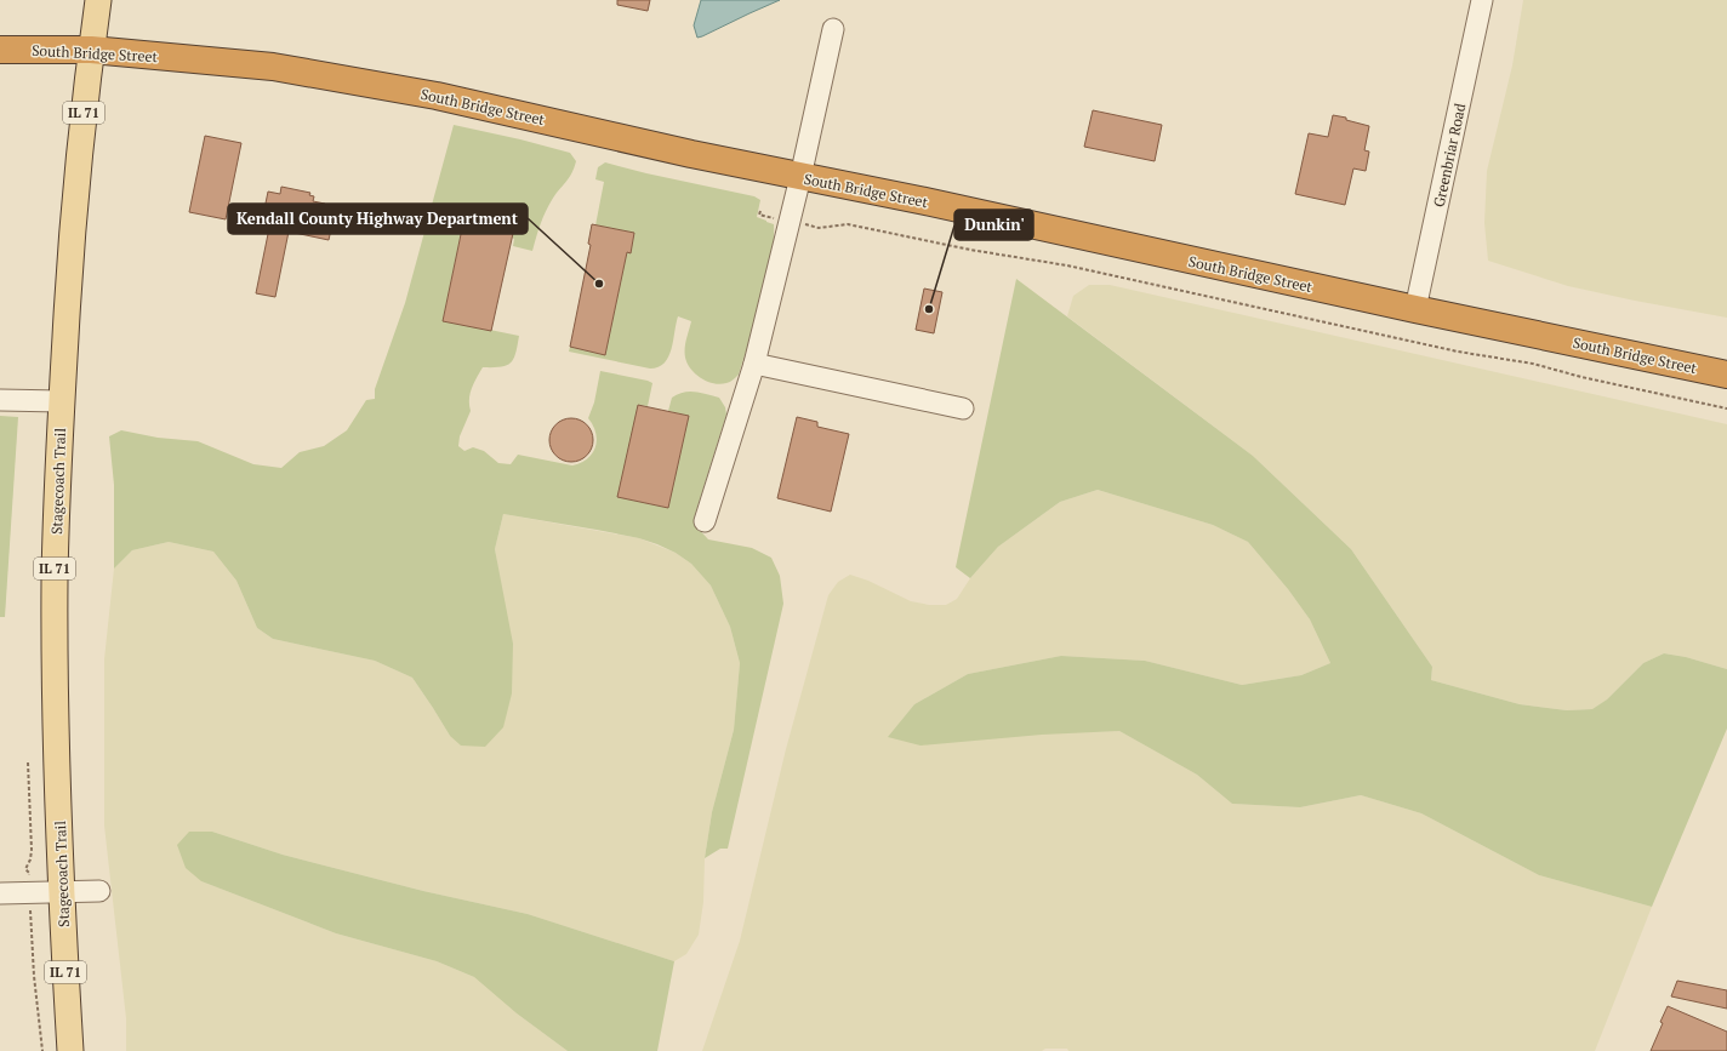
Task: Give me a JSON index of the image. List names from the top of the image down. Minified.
{"streets":{"highway":["South Bridge Street"],"main road":["IL 71","Stagecoach Trail"],"street":["Greenbriar Road"]},"crossings":[["South Bridge Street","Greenbriar Road"],["South Bridge Street","Stagecoach Trail"]],"places":["Kendall County Highway Department","Dunkin'"]}
